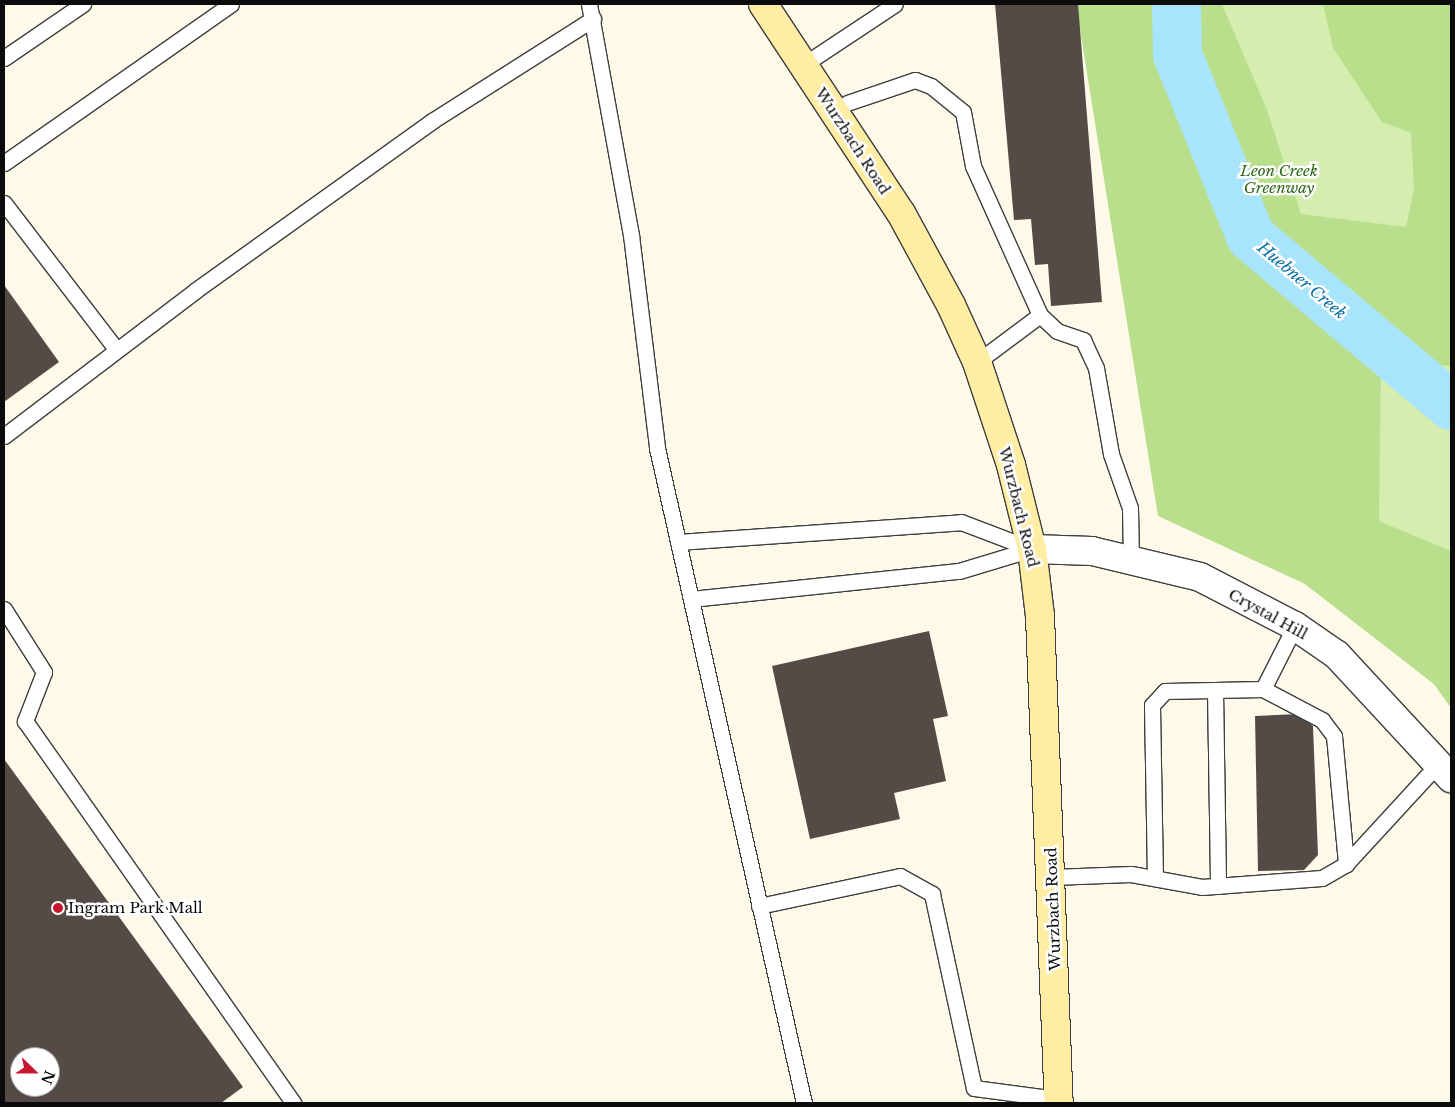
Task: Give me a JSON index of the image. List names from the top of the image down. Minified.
{"streets":{"main road":["Wurzbach Road"],"street":["Crystal Hill"]},"crossings":[["Wurzbach Road","Crystal Hill"]],"water":["Huebner Creek"],"parks":["Leon Creek Greenway"],"places":["Ingram Park Mall"],"north":"right"}
